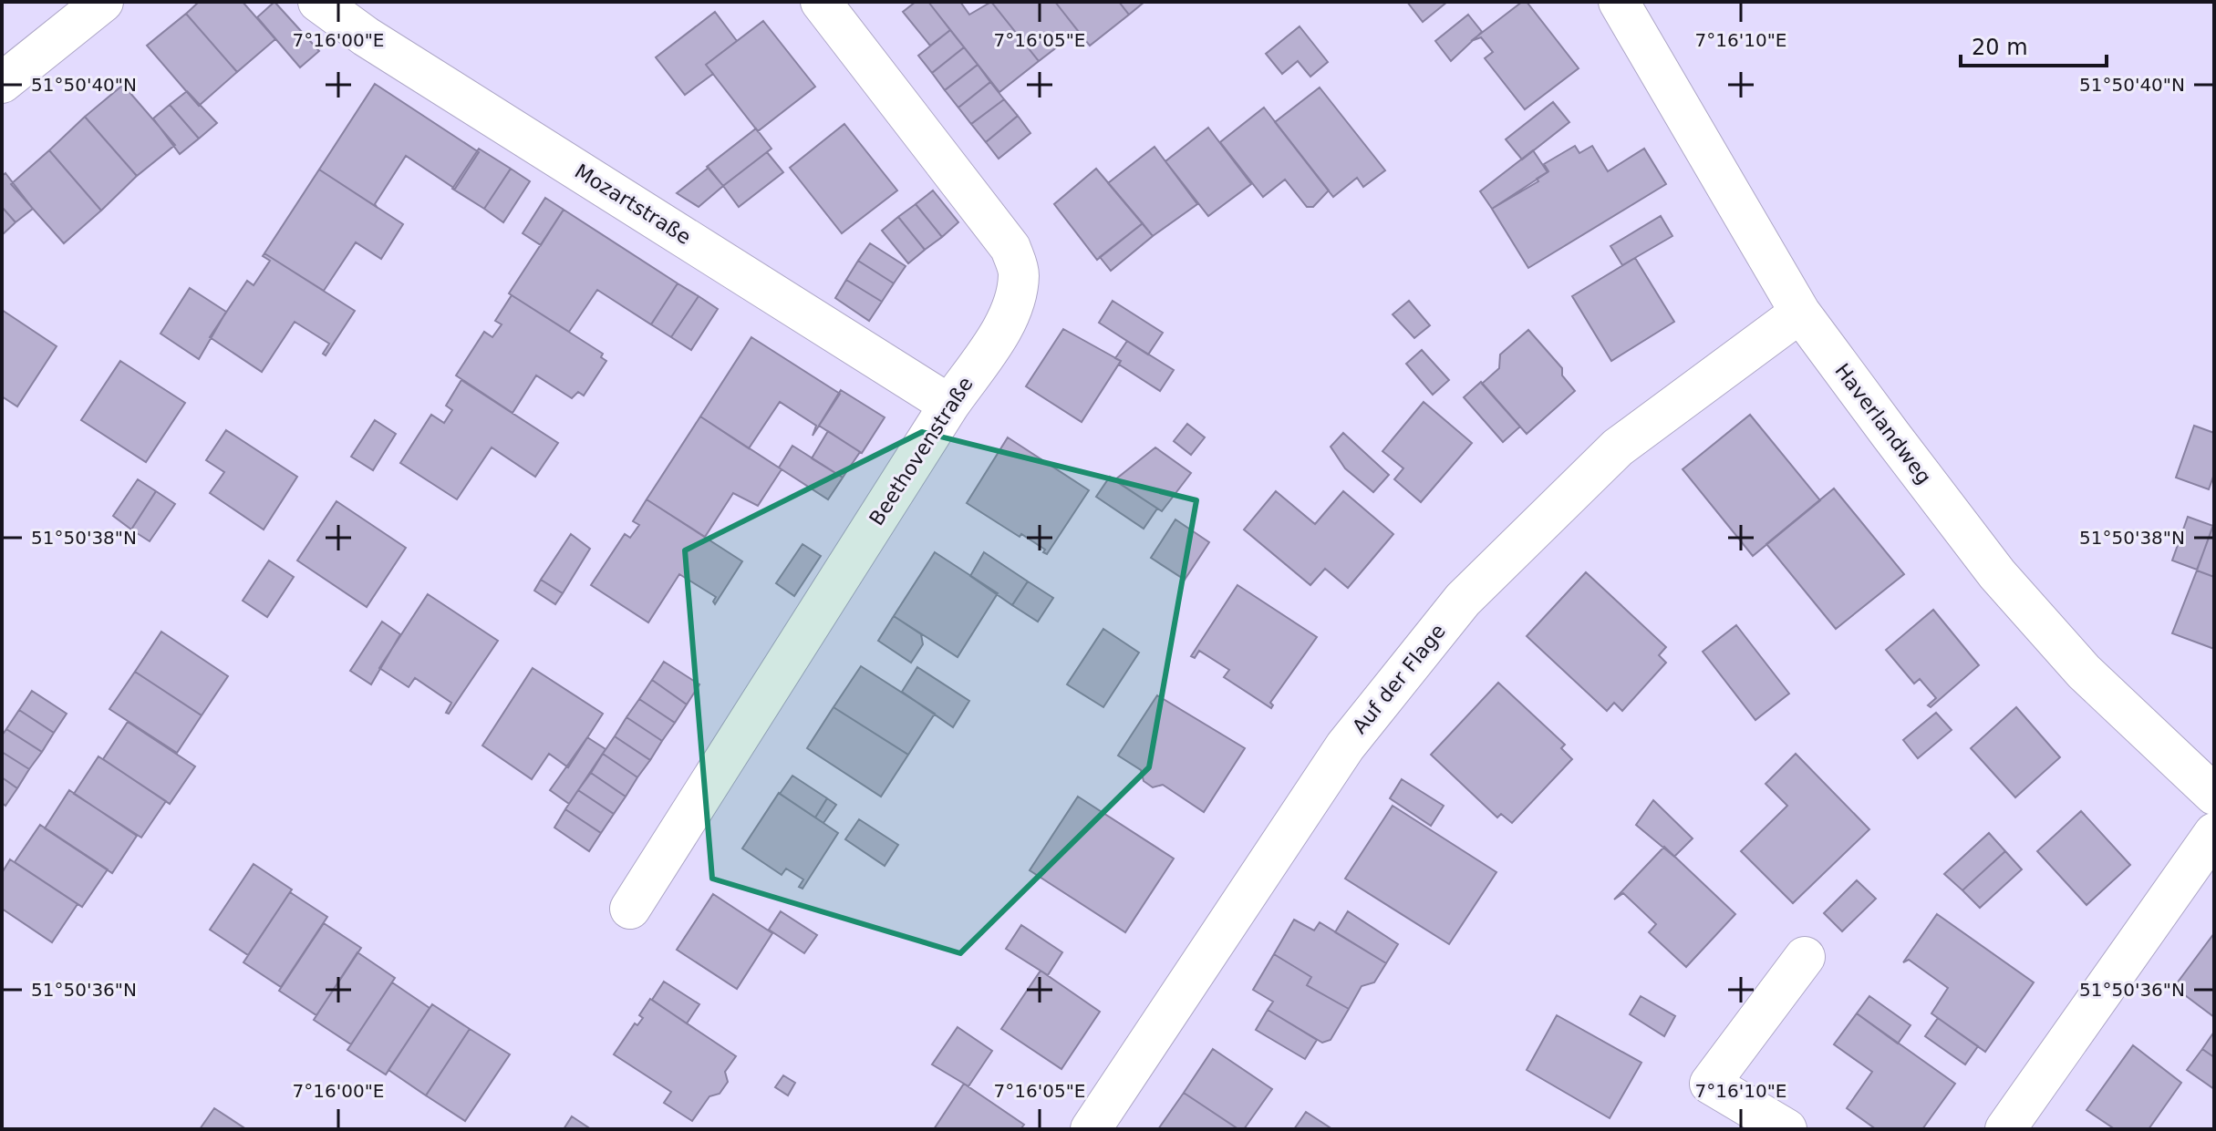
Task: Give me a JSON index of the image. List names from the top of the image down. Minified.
{"streets":{"street":["Mozartstraße","Haverlandweg","Beethovenstraße","Auf der Flage"]},"crossings":[["Mozartstraße","Beethovenstraße"],["Haverlandweg","Auf der Flage"]],"scale_bar":"20 m","coordinates":["7°16'00\"E","7°16'05\"E","7°16'10\"E","51°50'40\"N","51°50'38\"N","51°50'36\"N"]}
